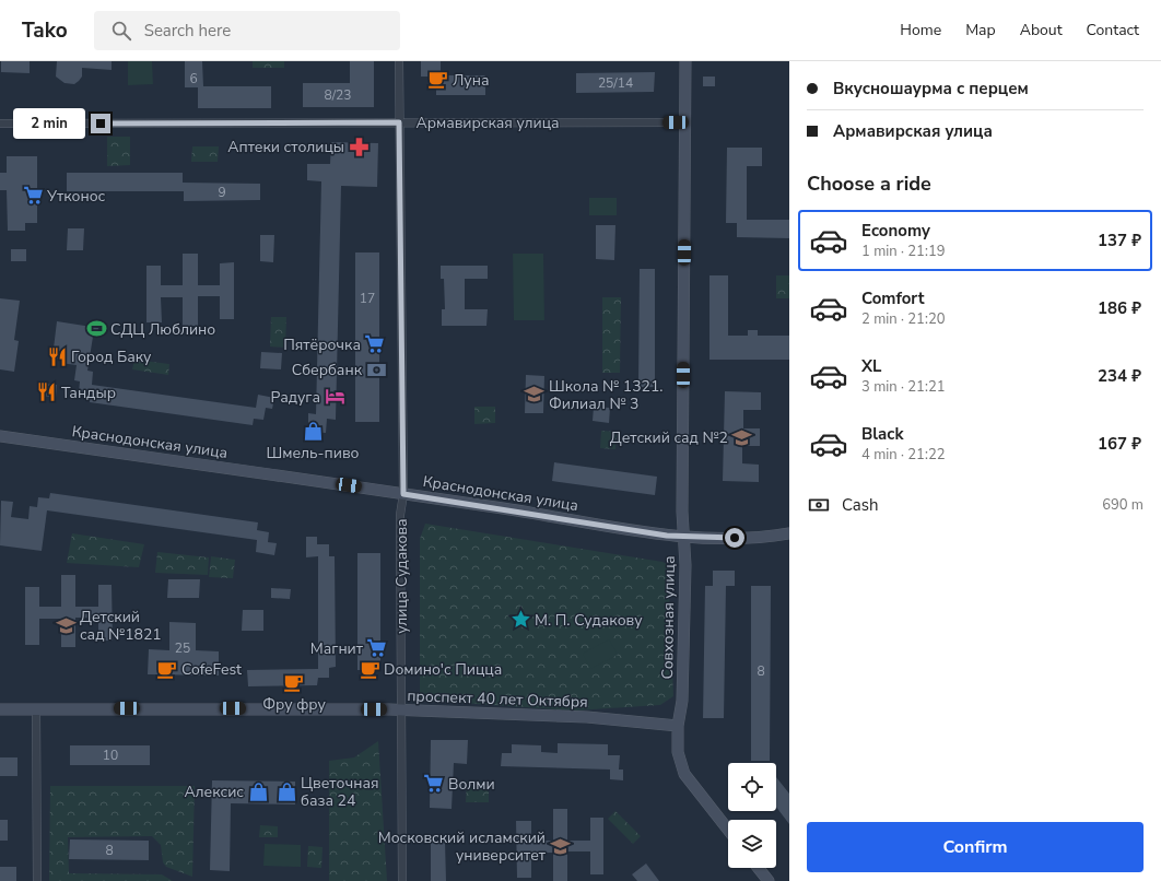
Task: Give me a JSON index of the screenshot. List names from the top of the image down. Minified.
{"streets":{"street":["Армавирская улица","Краснодонская улица","улица Судакова","Совхозная улица","проспект 40 лет Октября"]},"crossings":[["Армавирская улица","улица Судакова"],["Армавирская улица","Совхозная улица"],["Краснодонская улица","улица Судакова"],["Краснодонская улица","Совхозная улица"],["улица Судакова","проспект 40 лет Октября"],["Совхозная улица","проспект 40 лет Октября"]],"places":{"cafe":["Луна","CofeFest","Dомино'с Пицца","Фру фру"],"pharmacy":["Аптеки столицы"],"supermarket":["Утконос","Пятёрочка","Магнит","Волми"],"sports":["СДЦ Люблино"],"restaurant":["Город Баку","Тандыр"],"bank":["Сбербанк"],"school or university":["Школа № 1321. Филиал № 3","Детский сад №2","Детский сад №1821","Московский исламский университет"],"hotel":["Радуга"],"shop":["Шмель-пиво","Алексис","Цветочная база 24"],"place":["М. П. Судакову"]},"house_numbers":["6","25/14","8/23","9","17","25","8","10","8"],"page":{"header":"Tako","search":"Search here","nav":["Home","Map","About","Contact"],"banner":["Вкусношаурма с перцем","Армавирская улица"],"bubble":"2 min","heading":"Choose a ride","list":[{"name":"Economy","note":"1 min · 21:19","value":"137 ₽"},{"name":"Comfort","note":"2 min · 21:20","value":"186 ₽"},{"name":"XL","note":"3 min · 21:21","value":"234 ₽"},{"name":"Black","note":"4 min · 21:22","value":"167 ₽"}],"pay":["Cash","690 m"],"buttons":"Confirm"}}
